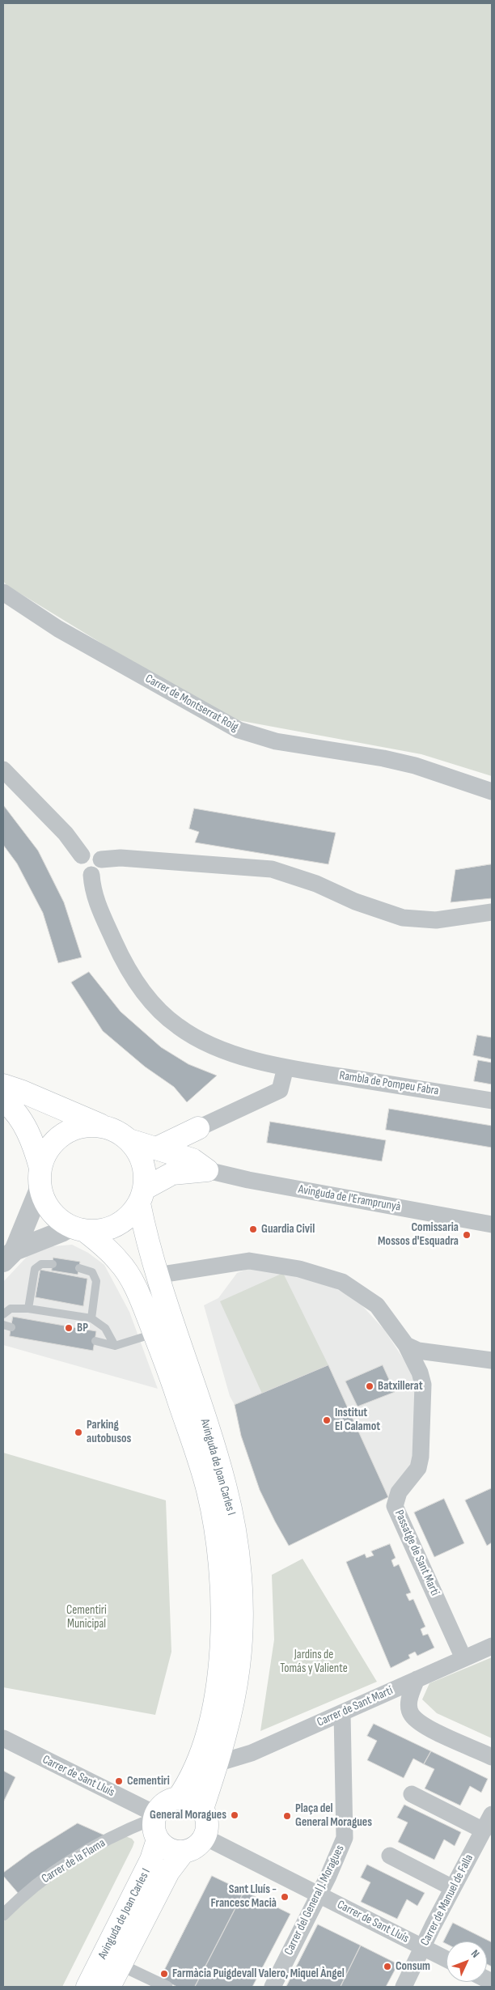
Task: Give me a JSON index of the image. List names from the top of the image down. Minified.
{"streets":{"main road":["Avinguda de Joan Carles I"],"street":["Carrer de Montserrat Roig","Rambla de Pompeu Fabra","Avinguda de l'Eramprunyà","Passatge de Sant Martí","Carrer de Sant Martí","Carrer de Sant Lluís","Carrer de la Flama","Carrer del General J. Moragues","Carrer de Manuel de Falla"]},"crossings":[["Avinguda de Joan Carles I","Passatge de Sant Martí"],["Avinguda de Joan Carles I","Carrer de Sant Martí"],["Avinguda de Joan Carles I","Carrer de Sant Lluís"],["Avinguda de Joan Carles I","Carrer de la Flama"],["Passatge de Sant Martí","Carrer de Sant Martí"],["Carrer de Sant Martí","Carrer del General J. Moragues"],["Carrer de Sant Lluís","Carrer de la Flama"],["Carrer de Sant Lluís","Carrer del General J. Moragues"],["Carrer de Sant Lluís","Carrer de Manuel de Falla"]],"parks":["Cementiri Municipal","Jardins de Tomás y Valiente"],"places":["Guardia Civil","Comissaria Mossos d'Esquadra","BP","Batxillerat","Institut El Calamot","Parking autobusos","Cementiri","General Moragues","Plaça del General Moragues","Sant Lluís - Francesc Macià","Consum","Farmàcia Puigdevall Valero, Miquel Àngel"],"north":"top right"}
